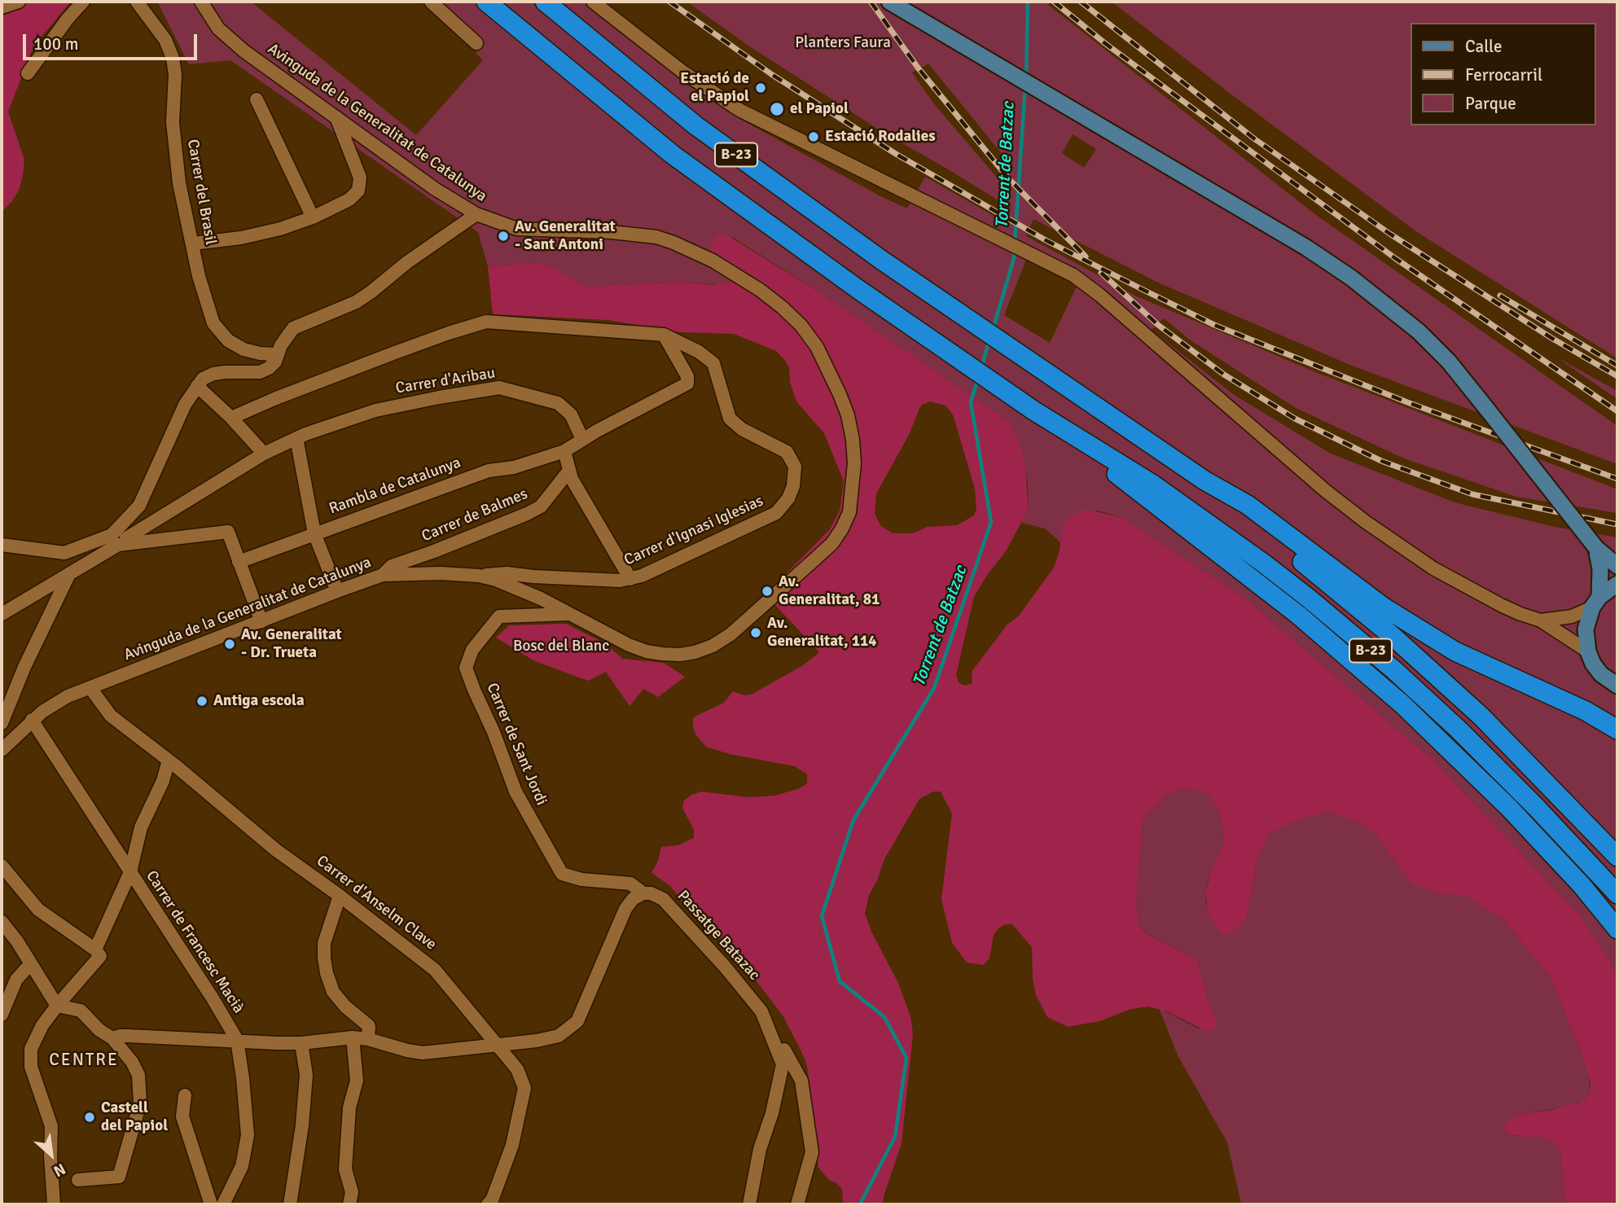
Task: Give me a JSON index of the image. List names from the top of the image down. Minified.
{"streets":{"highway":["B-23"],"street":["Avinguda de la Generalitat de Catalunya","Carrer del Brasil","Carrer d'Aribau","Rambla de Catalunya","Carrer de Balmes","Carrer d'Ignasi Iglesias","Carrer de Sant Jordi","Carrer d'Anselm Clave","Passatge Batazac","Carrer de Francesc Macià"]},"crossings":[["Avinguda de la Generalitat de Catalunya","Carrer de Balmes"],["Avinguda de la Generalitat de Catalunya","Carrer d'Ignasi Iglesias"],["Avinguda de la Generalitat de Catalunya","Carrer de Sant Jordi"],["Avinguda de la Generalitat de Catalunya","Carrer d'Anselm Clave"],["Avinguda de la Generalitat de Catalunya","Carrer de Francesc Macià"],["Carrer de Sant Jordi","Passatge Batazac"]],"districts":["CENTRE"],"water":["Torrent de Batzac"],"parks":["Planters Faura","Bosc del Blanc"],"places":["Estació de el Papiol","el Papiol","Estació Rodalies","Av. Generalitat - Sant Antoni","Av. Generalitat, 81","Av. Generalitat, 114","Av. Generalitat - Dr. Trueta","Antiga escola","Castell del Papiol"],"legend":["Calle","Ferrocarril","Parque"],"scale_bar":"100 m","north":"bottom right"}
